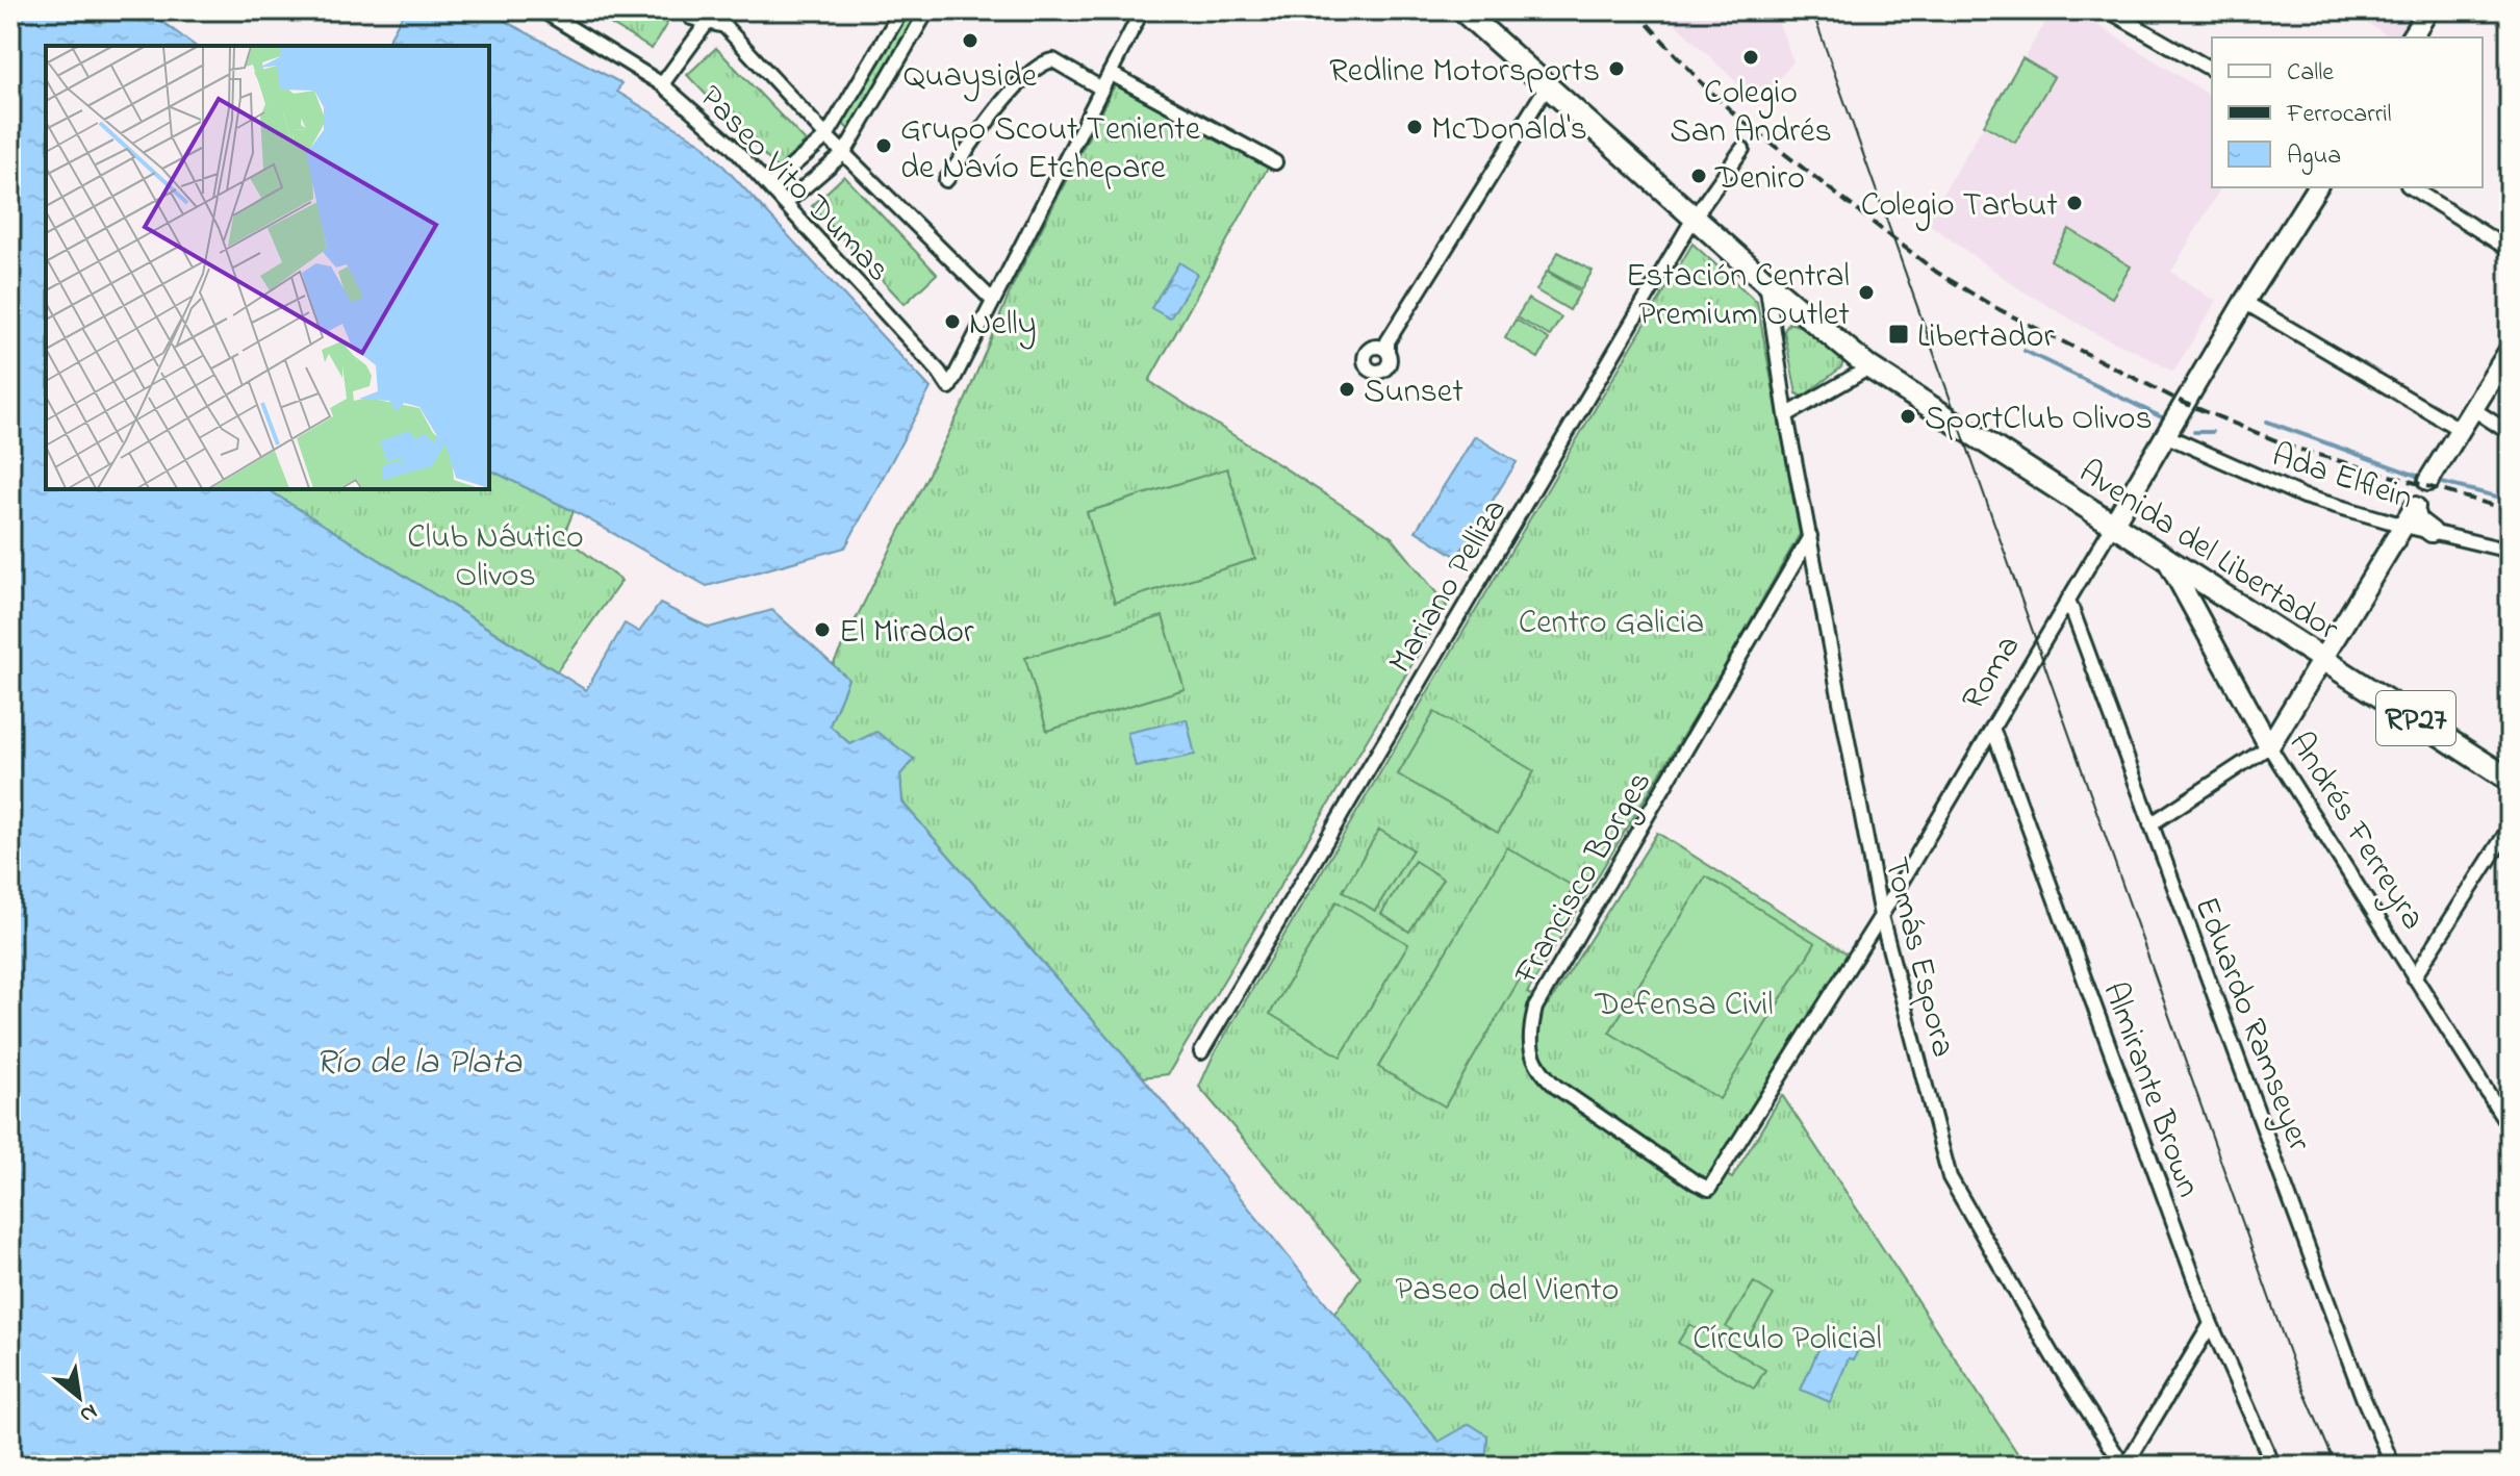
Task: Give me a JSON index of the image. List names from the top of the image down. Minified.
{"streets":{"main road":["Avenida del Libertador","RP27"],"street":["Paseo Vito Dumas","Ada Elflein","Mariano Pelliza","Roma","Andrés Ferreyra","Francisco Borges","Tomás Espora","Eduardo Ramseyer","Almirante Brown"]},"crossings":[["Ada Elflein","Roma"],["Avenida del Libertador","Mariano Pelliza"],["Avenida del Libertador","Roma"],["Avenida del Libertador","Andrés Ferreyra"],["Avenida del Libertador","Tomás Espora"],["Roma","Francisco Borges"],["Roma","Tomás Espora"],["Roma","Eduardo Ramseyer"],["Roma","Almirante Brown"],["Francisco Borges","Tomás Espora"]],"water":["Río de la Plata"],"parks":["Club Náutico Olivos","Centro Galicia","Defensa Civil","Paseo del Viento","Círculo Policial"],"places":{"other":["Quayside","Colegio San Andrés","Redline Motorsports","McDonald's","Grupo Scout Teniente de Navío Etchepare","Deniro","Colegio Tarbut","Estación Central Premium Outlet","Nelly","Sunset","SportClub Olivos","El Mirador"],"transit":["Libertador"]},"legend":["Calle","Ferrocarril","Agua"],"north":"bottom right"}
